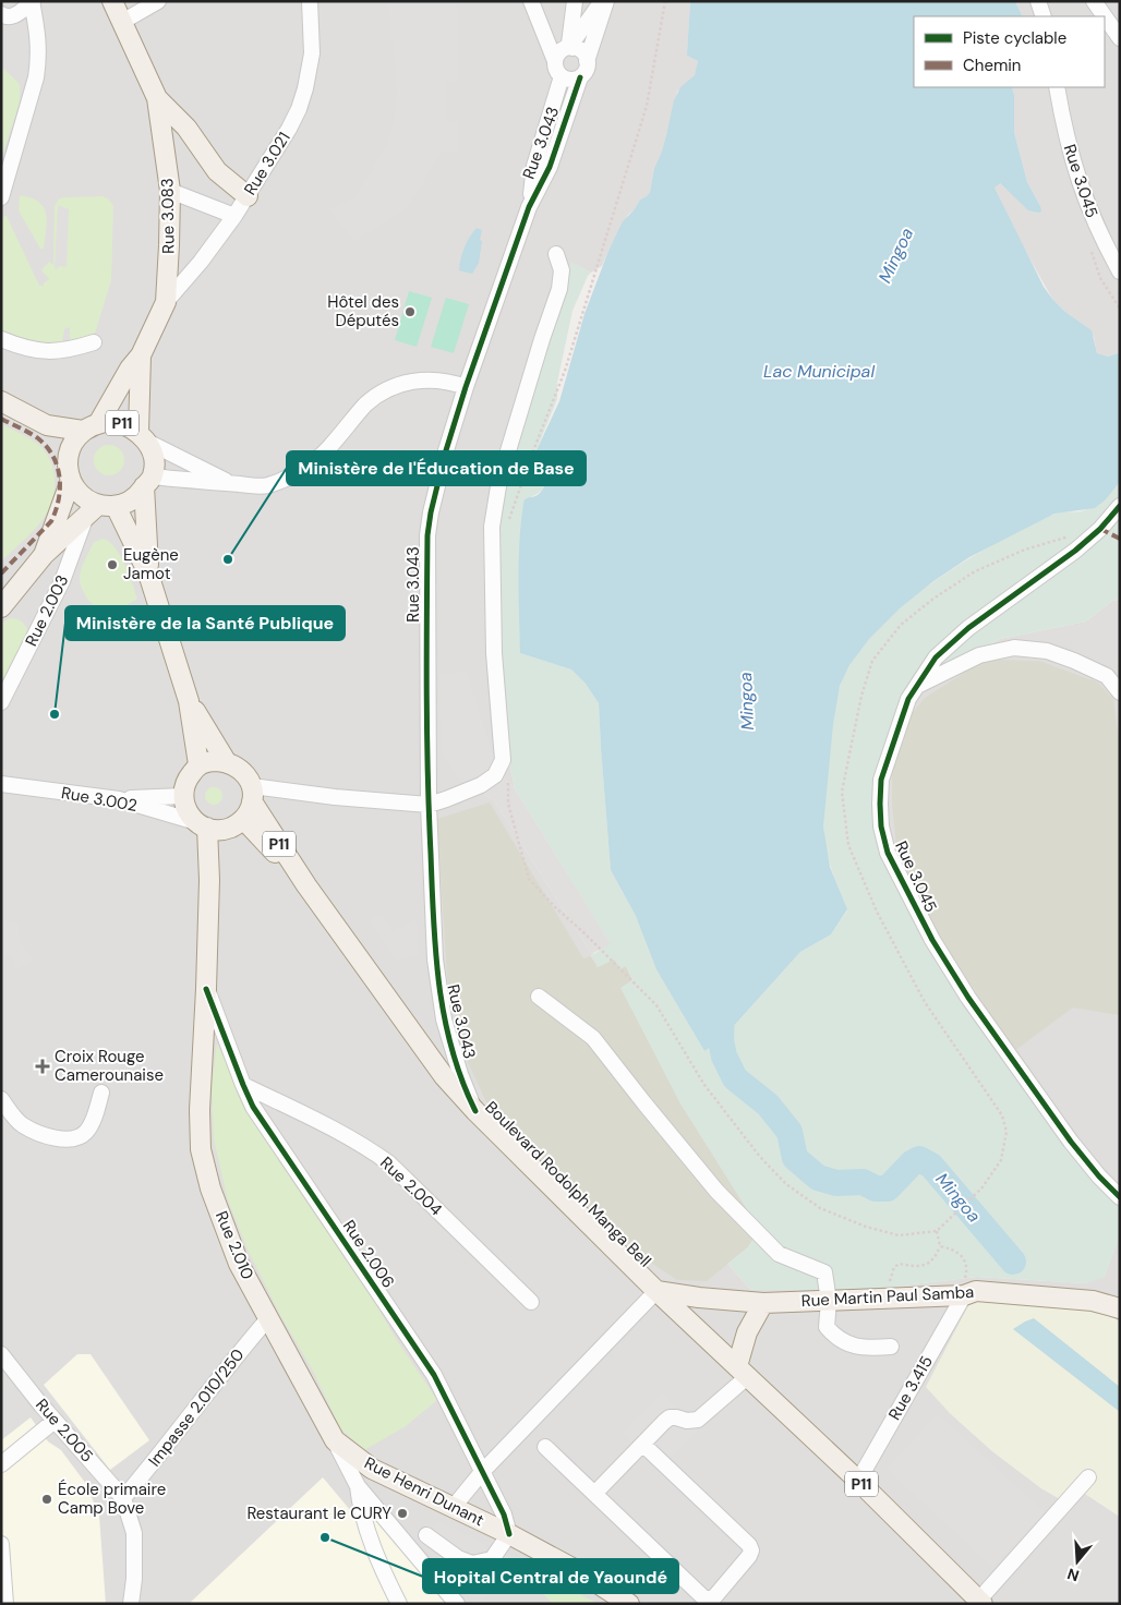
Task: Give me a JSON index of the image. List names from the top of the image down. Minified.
{"streets":{"main road":["Rue 3.083","P11","Boulevard Rodolph Manga Bell","Rue 2.010","Rue Martin Paul Samba","Rue Henri Dunant"],"street":["Rue 3.043","Rue 3.021","Rue 3.045","Rue 2.003","Rue 3.002","Rue 2.004","Rue 2.006","Rue 3.415","Impasse 2.010/250","Rue 2.005"]},"crossings":[["Rue 3.043","Boulevard Rodolph Manga Bell"],["Rue 3.021","Rue 3.083"],["Rue 3.083","P11"],["Rue 3.083","Rue 2.003"],["P11","Rue 2.003"],["P11","Rue 3.002"],["P11","Boulevard Rodolph Manga Bell"],["P11","Rue 2.010"],["Rue 3.002","Rue 2.010"],["Boulevard Rodolph Manga Bell","Rue Martin Paul Samba"],["Boulevard Rodolph Manga Bell","Rue 3.415"],["Rue 2.004","Rue 2.006"],["Rue 2.010","Rue 2.006"],["Rue 2.010","Impasse 2.010/250"],["Rue 2.010","Rue Henri Dunant"],["Rue 2.006","Rue Henri Dunant"],["Rue Martin Paul Samba","Rue 3.415"],["Impasse 2.010/250","Rue 2.005"]],"water":["Mingoa","Lac Municipal"],"places":{"other":["Hôtel des Députés","Ministère de l'Éducation de Base","Eugène Jamot","Ministère de la Santé Publique","École primaire Camp Bove","Restaurant le CURY","Hopital Central de Yaoundé"],"health":["Croix Rouge Camerounaise"]},"legend":["Piste cyclable","Chemin"],"north":"bottom"}
